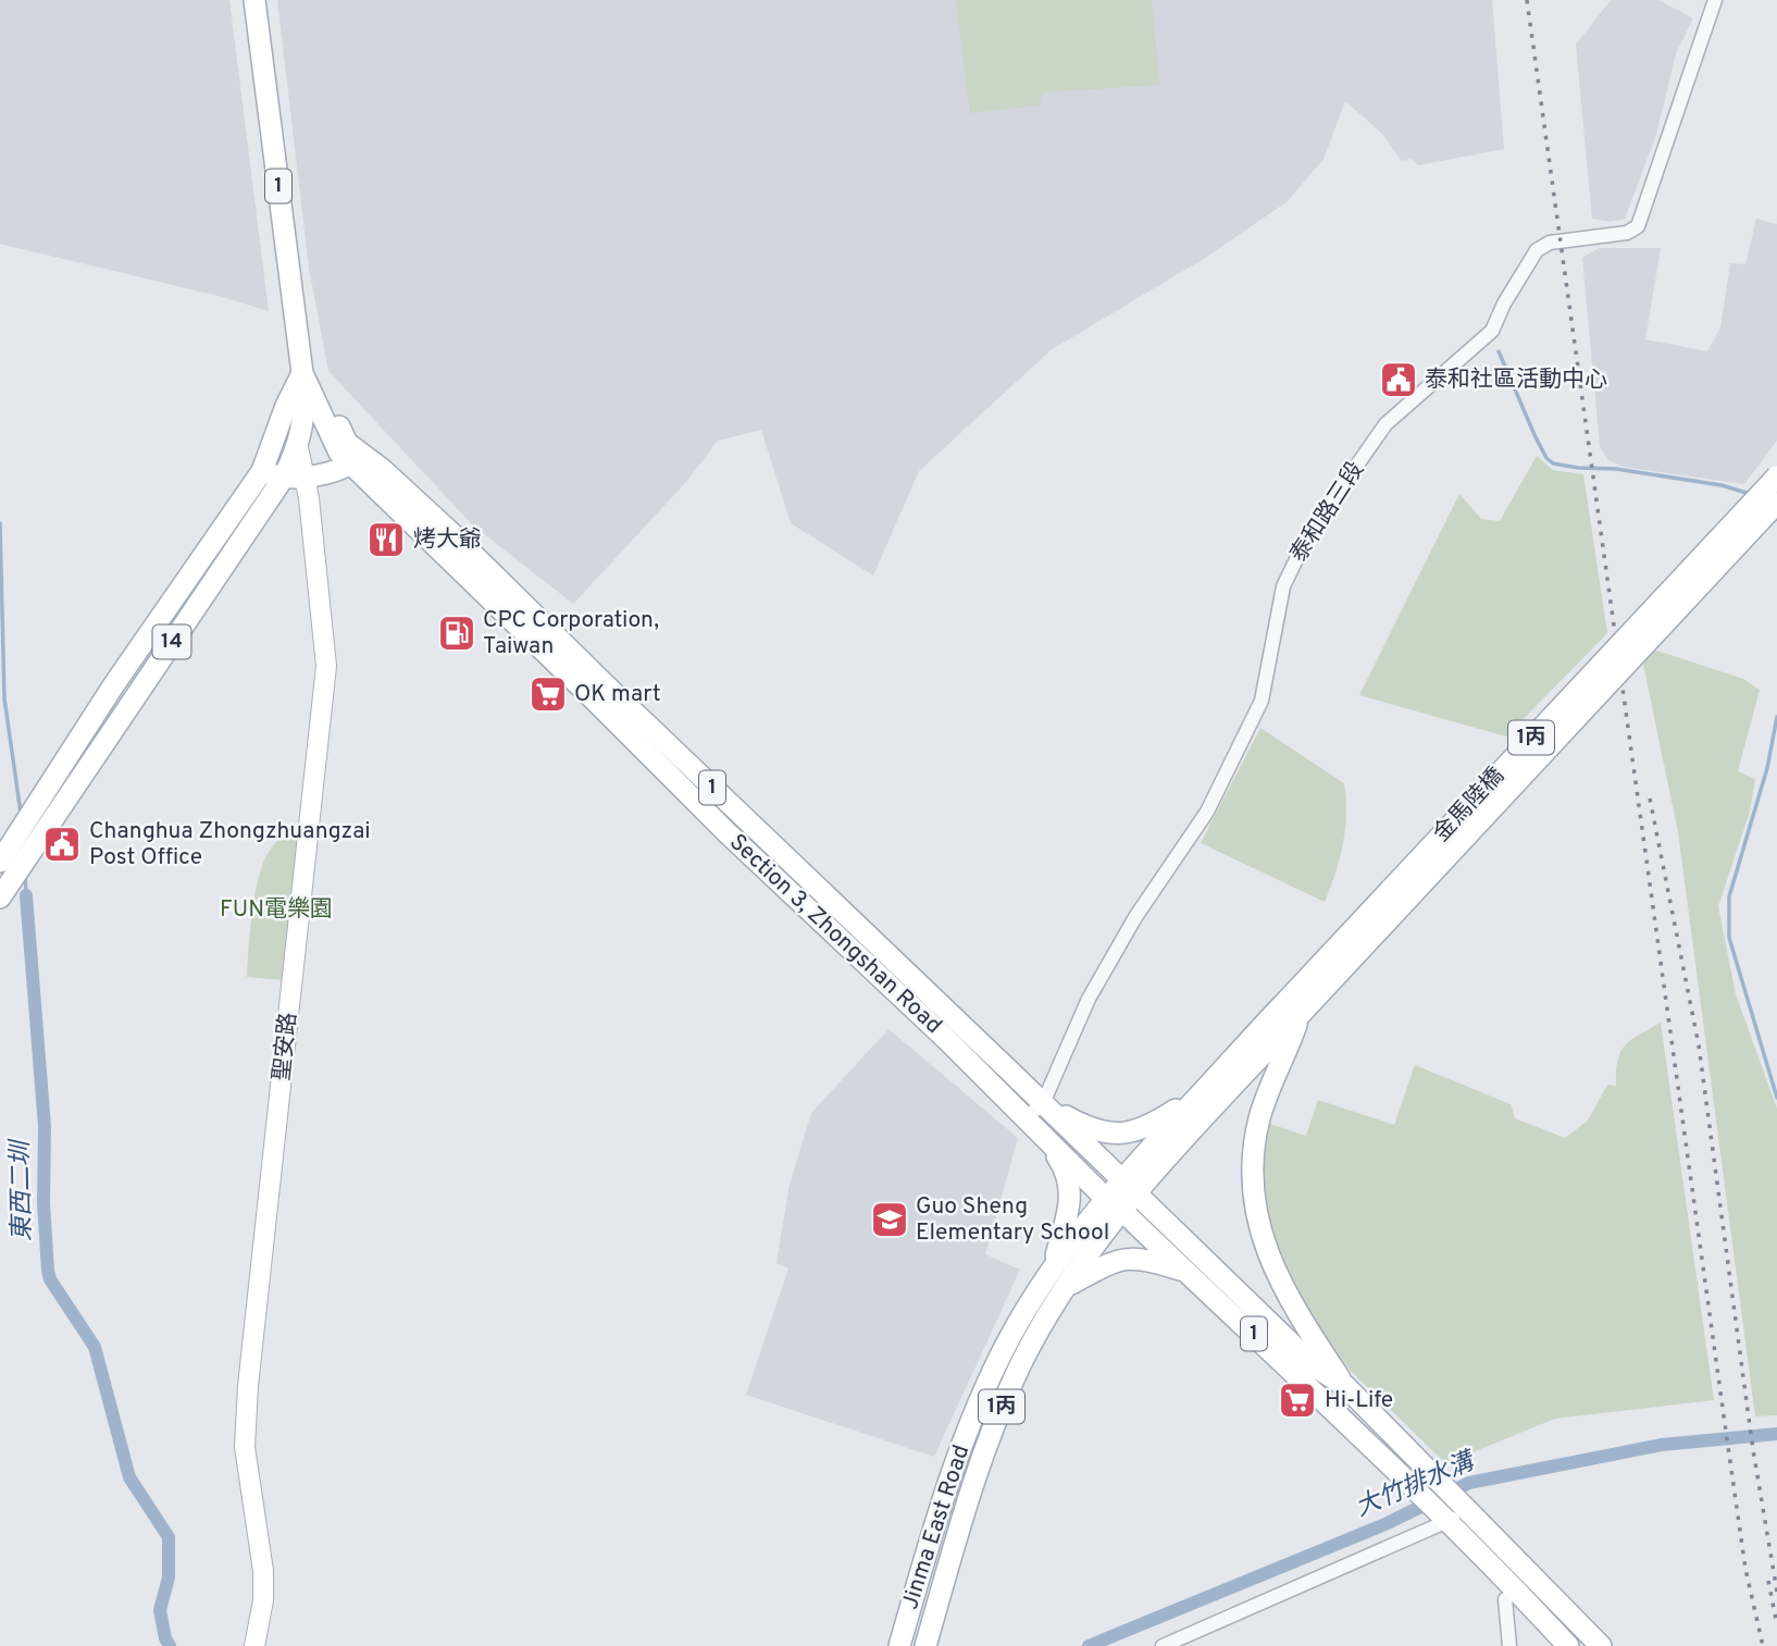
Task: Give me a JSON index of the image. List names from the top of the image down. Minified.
{"streets":{"main road":["1","14","1丙","金馬陸橋","Section 3, Zhongshan Road","Jinma East Road"],"street":["泰和路三段","聖安路"]},"crossings":[["1","1丙"],["1","金馬陸橋"],["1","Section 3, Zhongshan Road"],["泰和路三段","Section 3, Zhongshan Road"],["14","Section 3, Zhongshan Road"],["14","聖安路"],["1丙","金馬陸橋"],["1丙","Section 3, Zhongshan Road"],["1丙","Jinma East Road"],["Section 3, Zhongshan Road","Jinma East Road"]],"water":["東西二圳","大竹排水溝"],"parks":["FUN電樂園"],"places":{"public building":["泰和社區活動中心","Changhua Zhongzhuangzai Post Office"],"restaurant":["烤大爺"],"fuel station":["CPC Corporation, Taiwan"],"supermarket":["OK mart","Hi-Life"],"school or university":["Guo Sheng Elementary School"]}}
